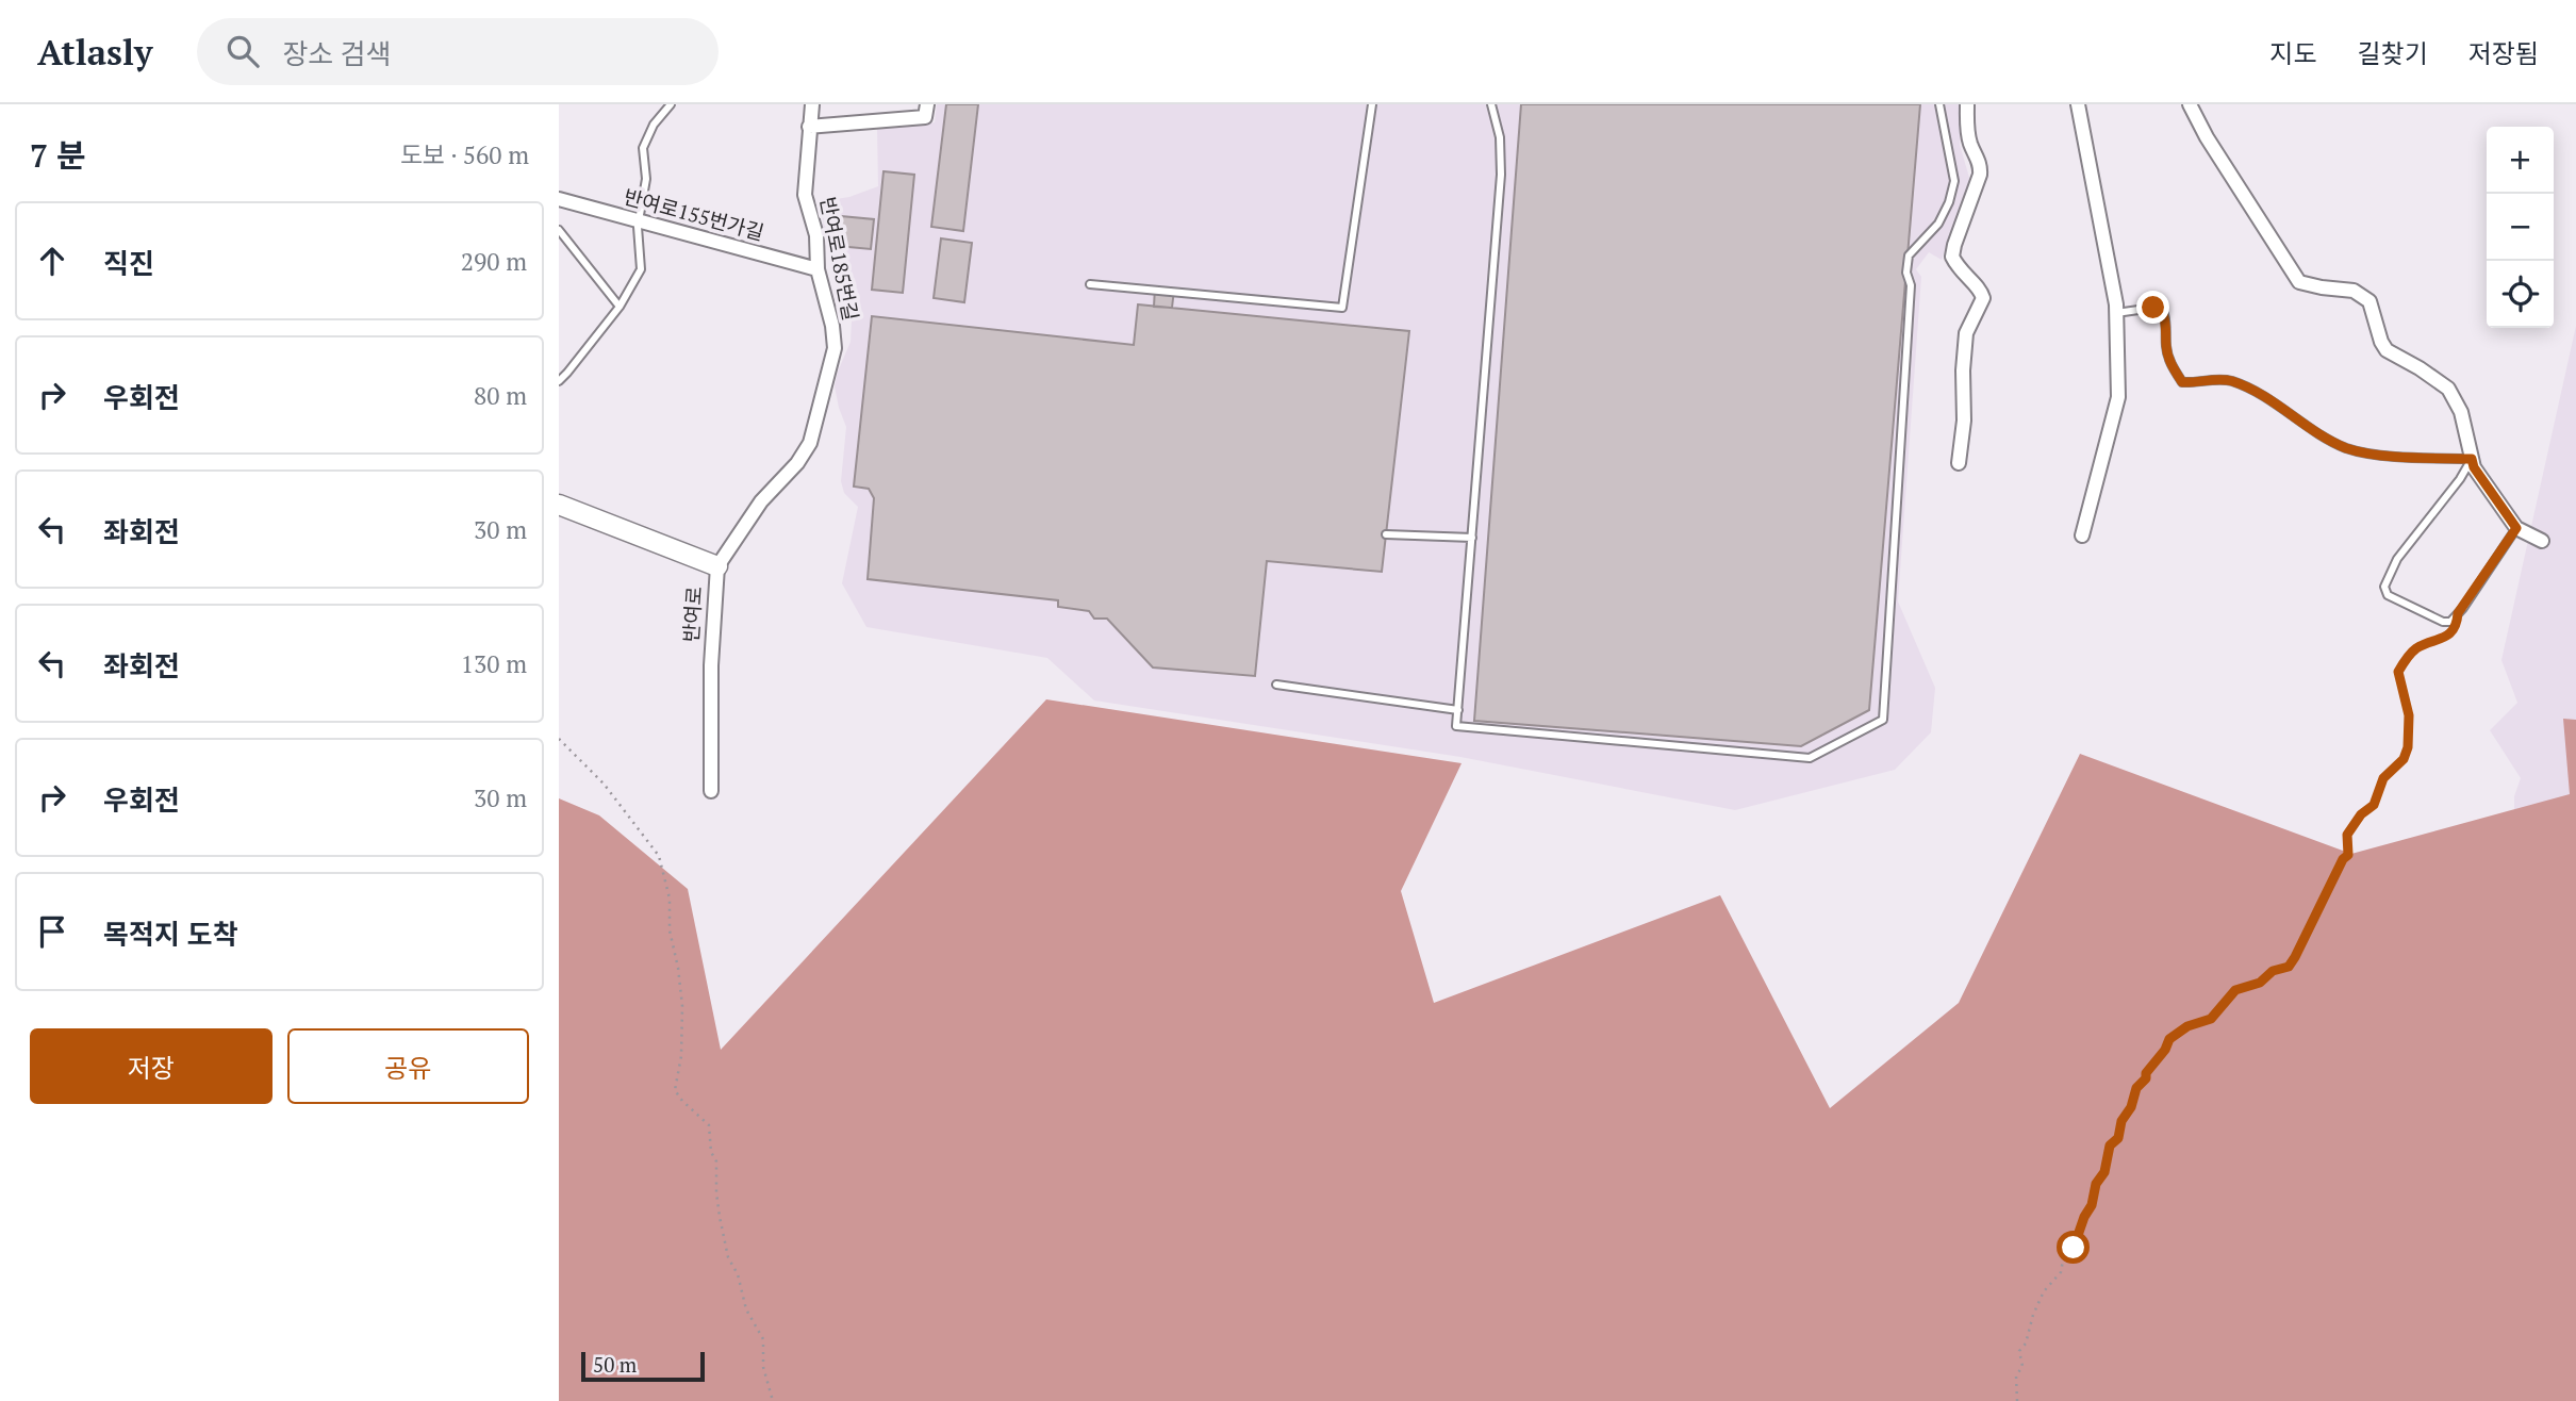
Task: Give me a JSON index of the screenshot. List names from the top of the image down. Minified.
{"streets":{"street":["반여로155번가길","반여로185번길","반여로"]},"crossings":[["반여로155번가길","반여로185번길"],["반여로185번길","반여로"]],"scale_bar":"50 m","page":{"header":"Atlasly","search":"장소 검색","nav":["지도","길찾기","저장됨"],"heading":["7 분","도보 · 560 m"],"map_buttons":["+","−"],"list":[["직진","290 m"],["우회전","80 m"],["좌회전","30 m"],["좌회전","130 m"],["우회전","30 m"],"목적지 도착"],"buttons":["저장","공유"],"scale":"50 m"}}
